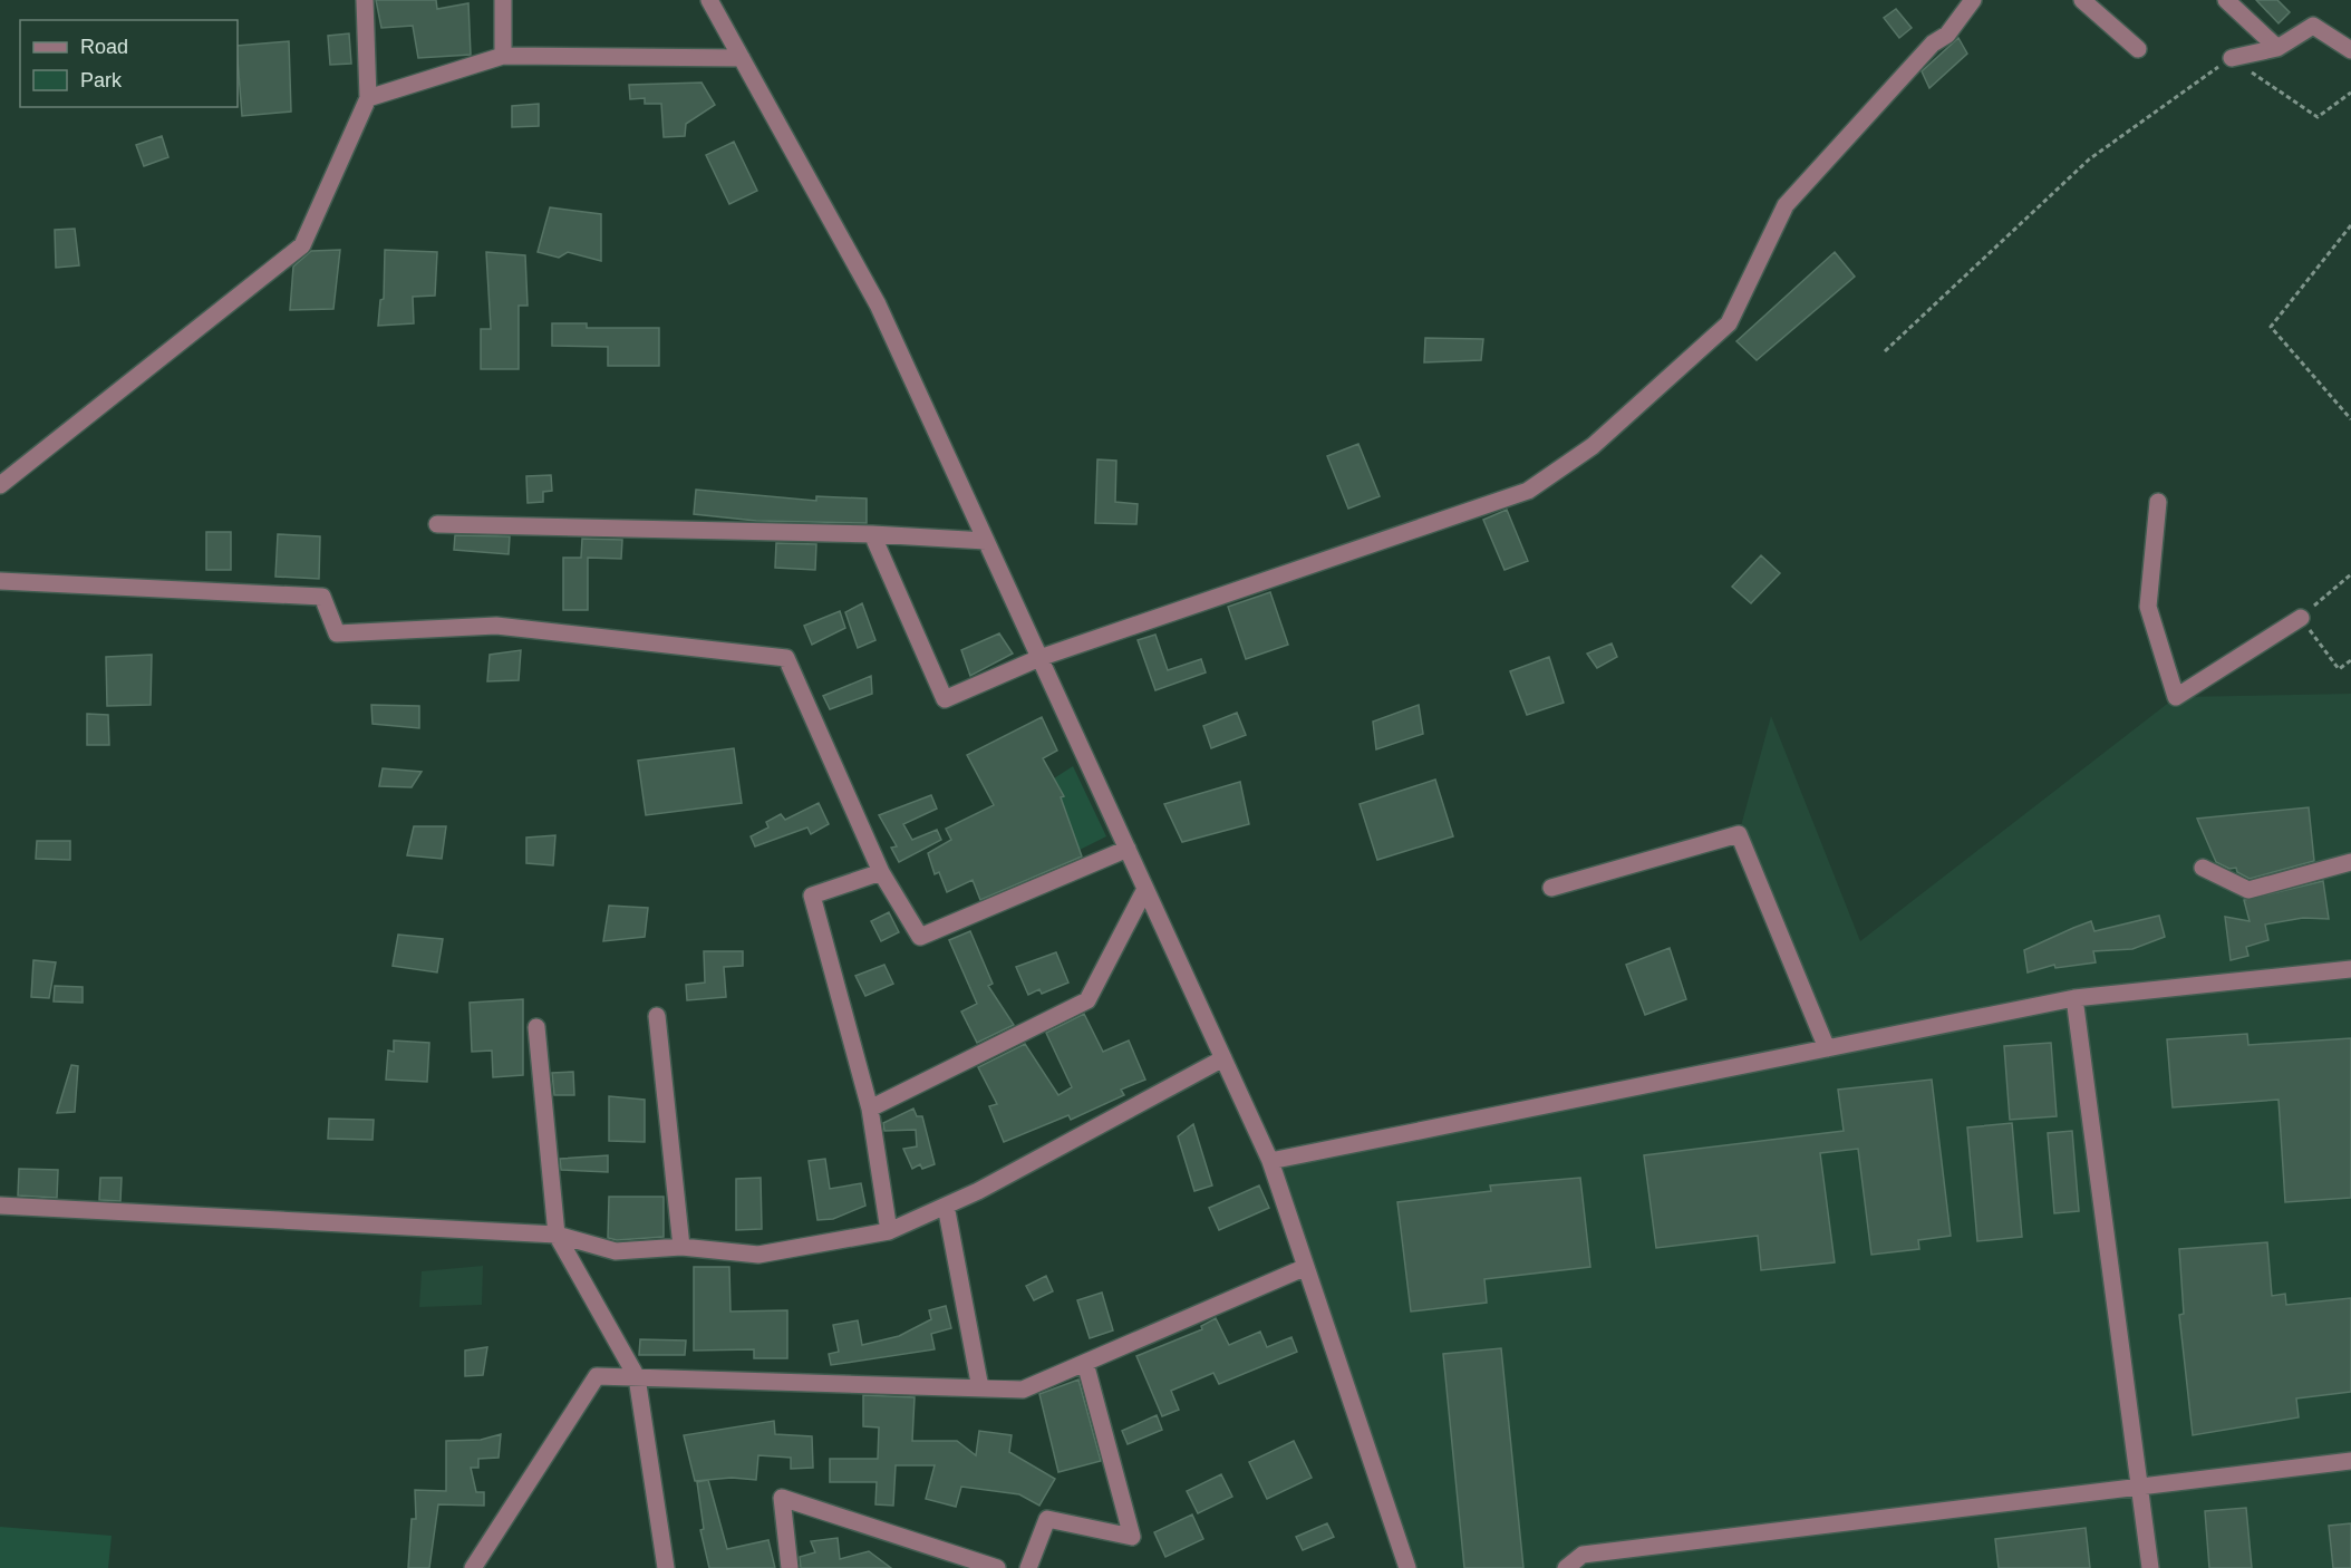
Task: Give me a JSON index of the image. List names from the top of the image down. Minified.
{"legend":["Road","Park"]}
